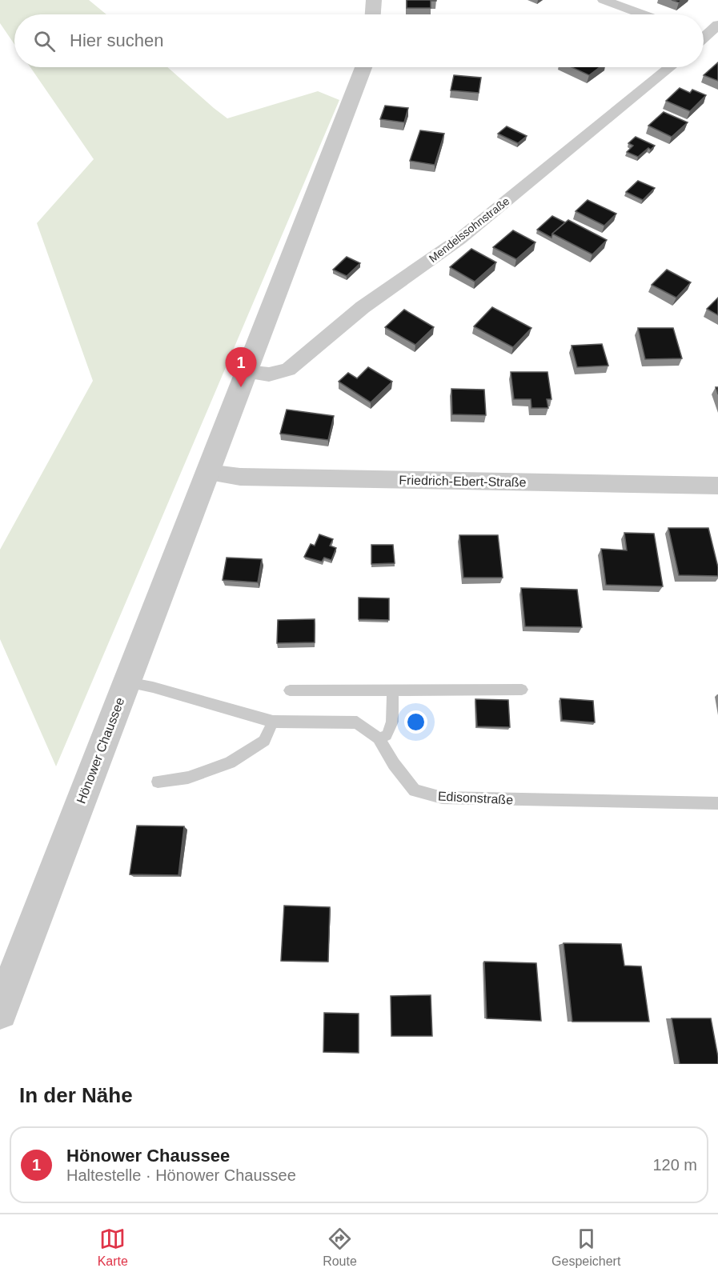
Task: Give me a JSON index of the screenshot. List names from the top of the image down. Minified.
{"streets":{"street":["Mendelssohnstraße","Friedrich-Ebert-Straße","Hönower Chaussee"],"lane":["Edisonstraße"]},"crossings":[["Mendelssohnstraße","Hönower Chaussee"],["Friedrich-Ebert-Straße","Hönower Chaussee"],["Hönower Chaussee","Edisonstraße"]],"page":{"search":"Hier suchen","pins":"1","heading":"In der Nähe","list":[{"mark":"1","name":"Hönower Chaussee","note":"Haltestelle · Hönower Chaussee","value":"120 m"}],"nav":["Karte","Route","Gespeichert"]}}
